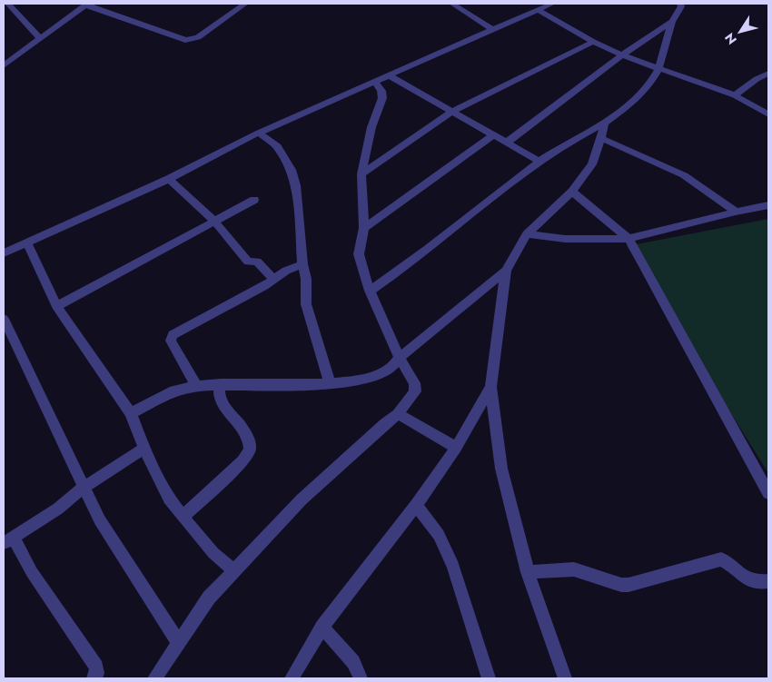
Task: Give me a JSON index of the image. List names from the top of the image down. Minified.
{"north":"bottom left"}
